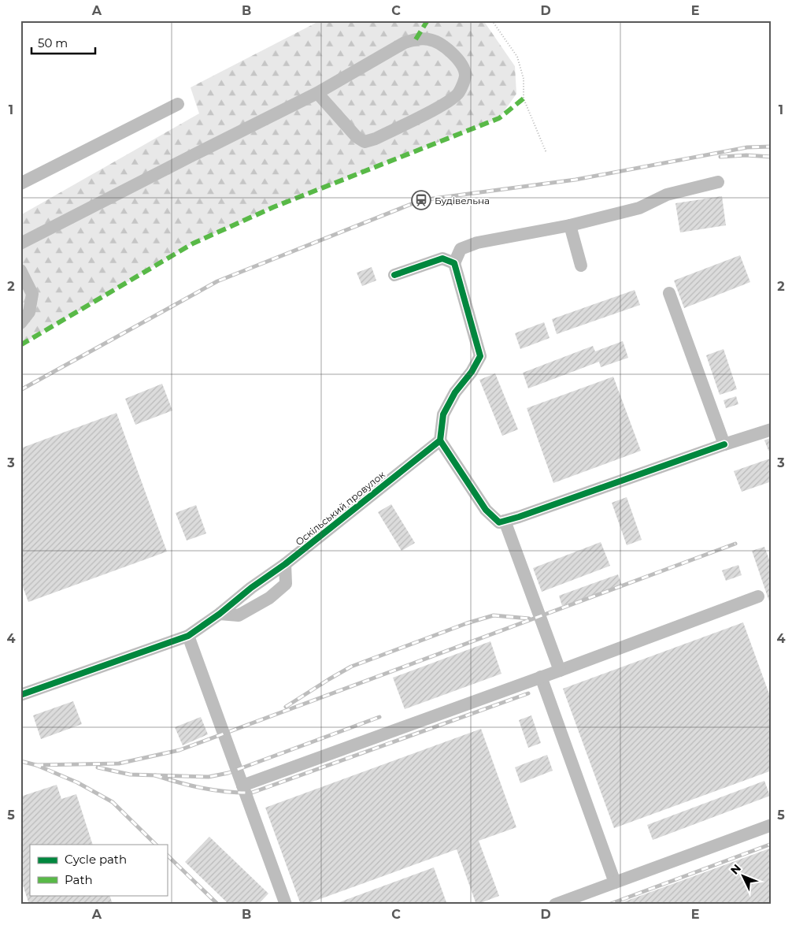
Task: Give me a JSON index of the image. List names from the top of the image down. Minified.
{"streets":{"street":["Оскільський провулок"]},"places":{"station":["Будівельна"]},"legend":["Cycle path","Path"],"scale_bar":"50 m","north":"top left","grid":{"columns":["A","B","C","D","E"],"rows":["1","2","3","4","5"]}}
